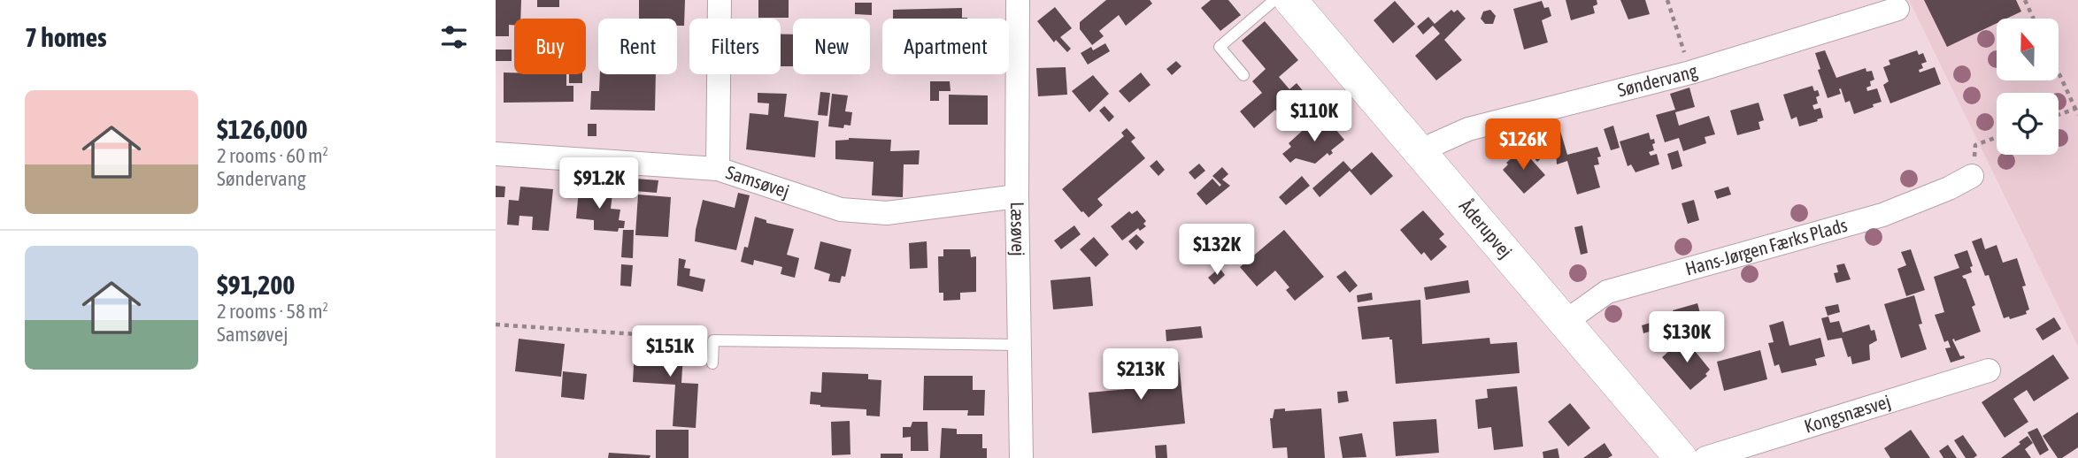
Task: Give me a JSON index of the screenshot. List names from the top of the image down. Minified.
{"streets":{"street":["Søndervang","Samsøvej","Læsøvej","Åderupvej","Hans-Jørgen Færks Plads","Kongsnæsvej"]},"crossings":[["Søndervang","Åderupvej"],["Samsøvej","Læsøvej"],["Åderupvej","Hans-Jørgen Færks Plads"]],"north":"top","page":{"heading":"7 homes","chip":["Buy","Rent","Filters","New","Apartment"],"list":[{"name":"$126,000","note":"2 rooms · 60 m² · Søndervang"},{"name":"$91,200","note":"2 rooms · 58 m² · Samsøvej"}],"price":["$110K","$126K","$91.2K","$132K","$130K","$151K","$213K"]}}
